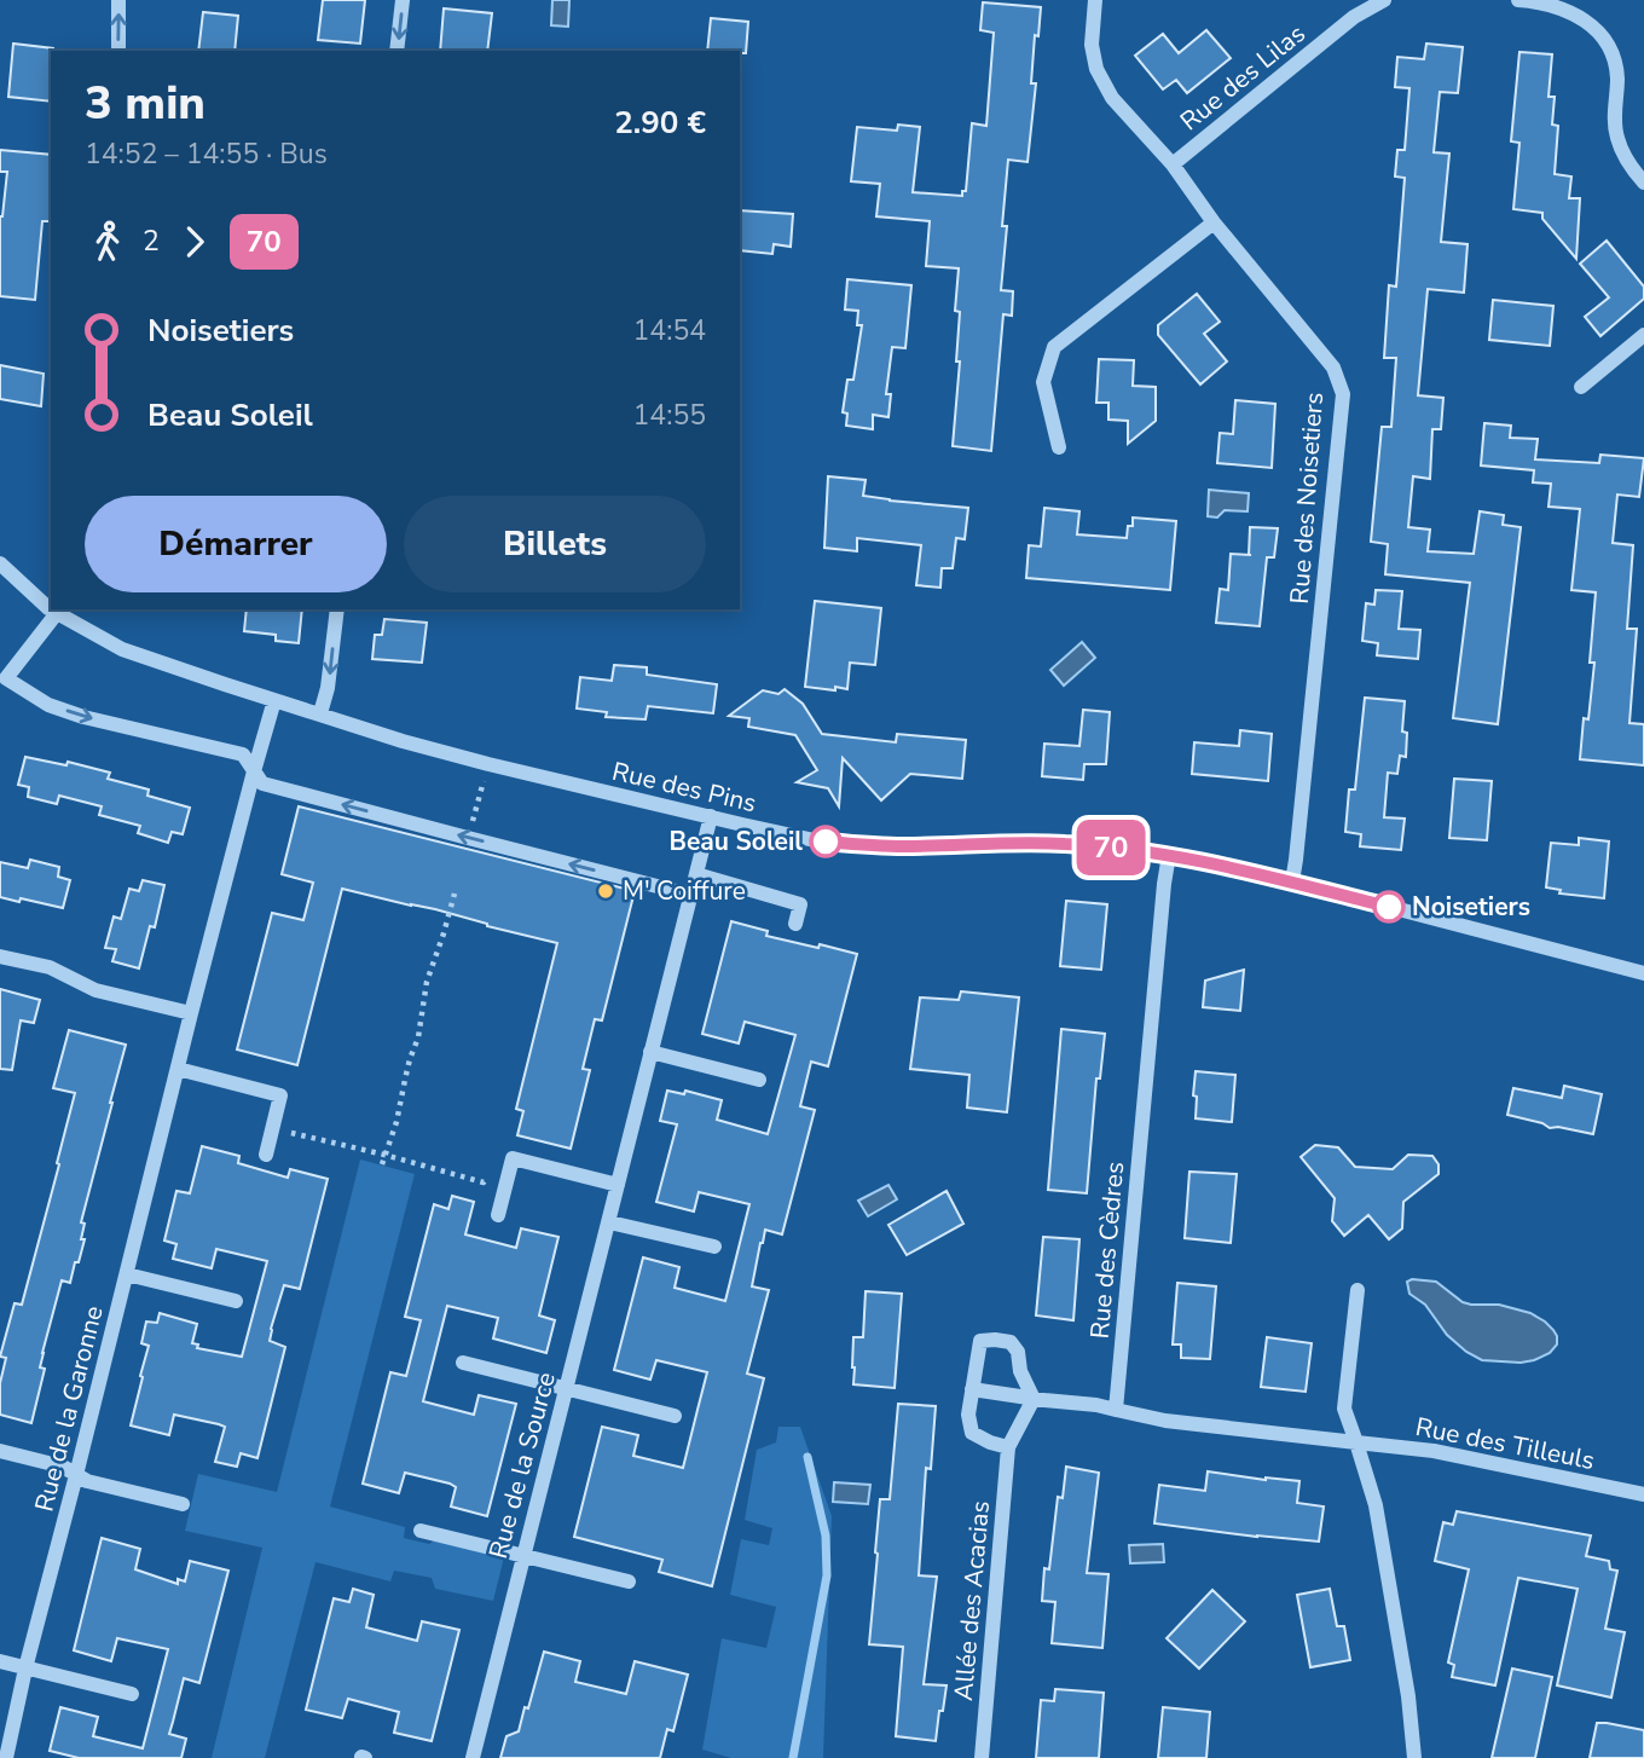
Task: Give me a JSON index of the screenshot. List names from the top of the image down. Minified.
{"streets":{"street":["Rue des Lilas","Rue des Noisetiers","Rue des Pins","Rue des Cèdres","Rue de la Garonne","Rue des Tilleuls","Rue de la Source","Allée des Acacias"]},"crossings":[["Rue des Lilas","Rue des Noisetiers"],["Rue des Noisetiers","Rue des Pins"],["Rue des Pins","Rue des Cèdres"],["Rue des Pins","Rue de la Garonne"],["Rue des Pins","Rue de la Source"]],"places":["Beau Soleil","M' Coiffure","Noisetiers"],"lines":["bus line 70"],"page":{"on_map":"70","heading":["3 min","14:52 – 14:55 · Bus","2.90 €"],"legs":["2","70"],"list":[{"name":"Noisetiers","value":"14:54"},{"name":"Beau Soleil","value":"14:55"}],"buttons":["Démarrer","Billets"]}}
